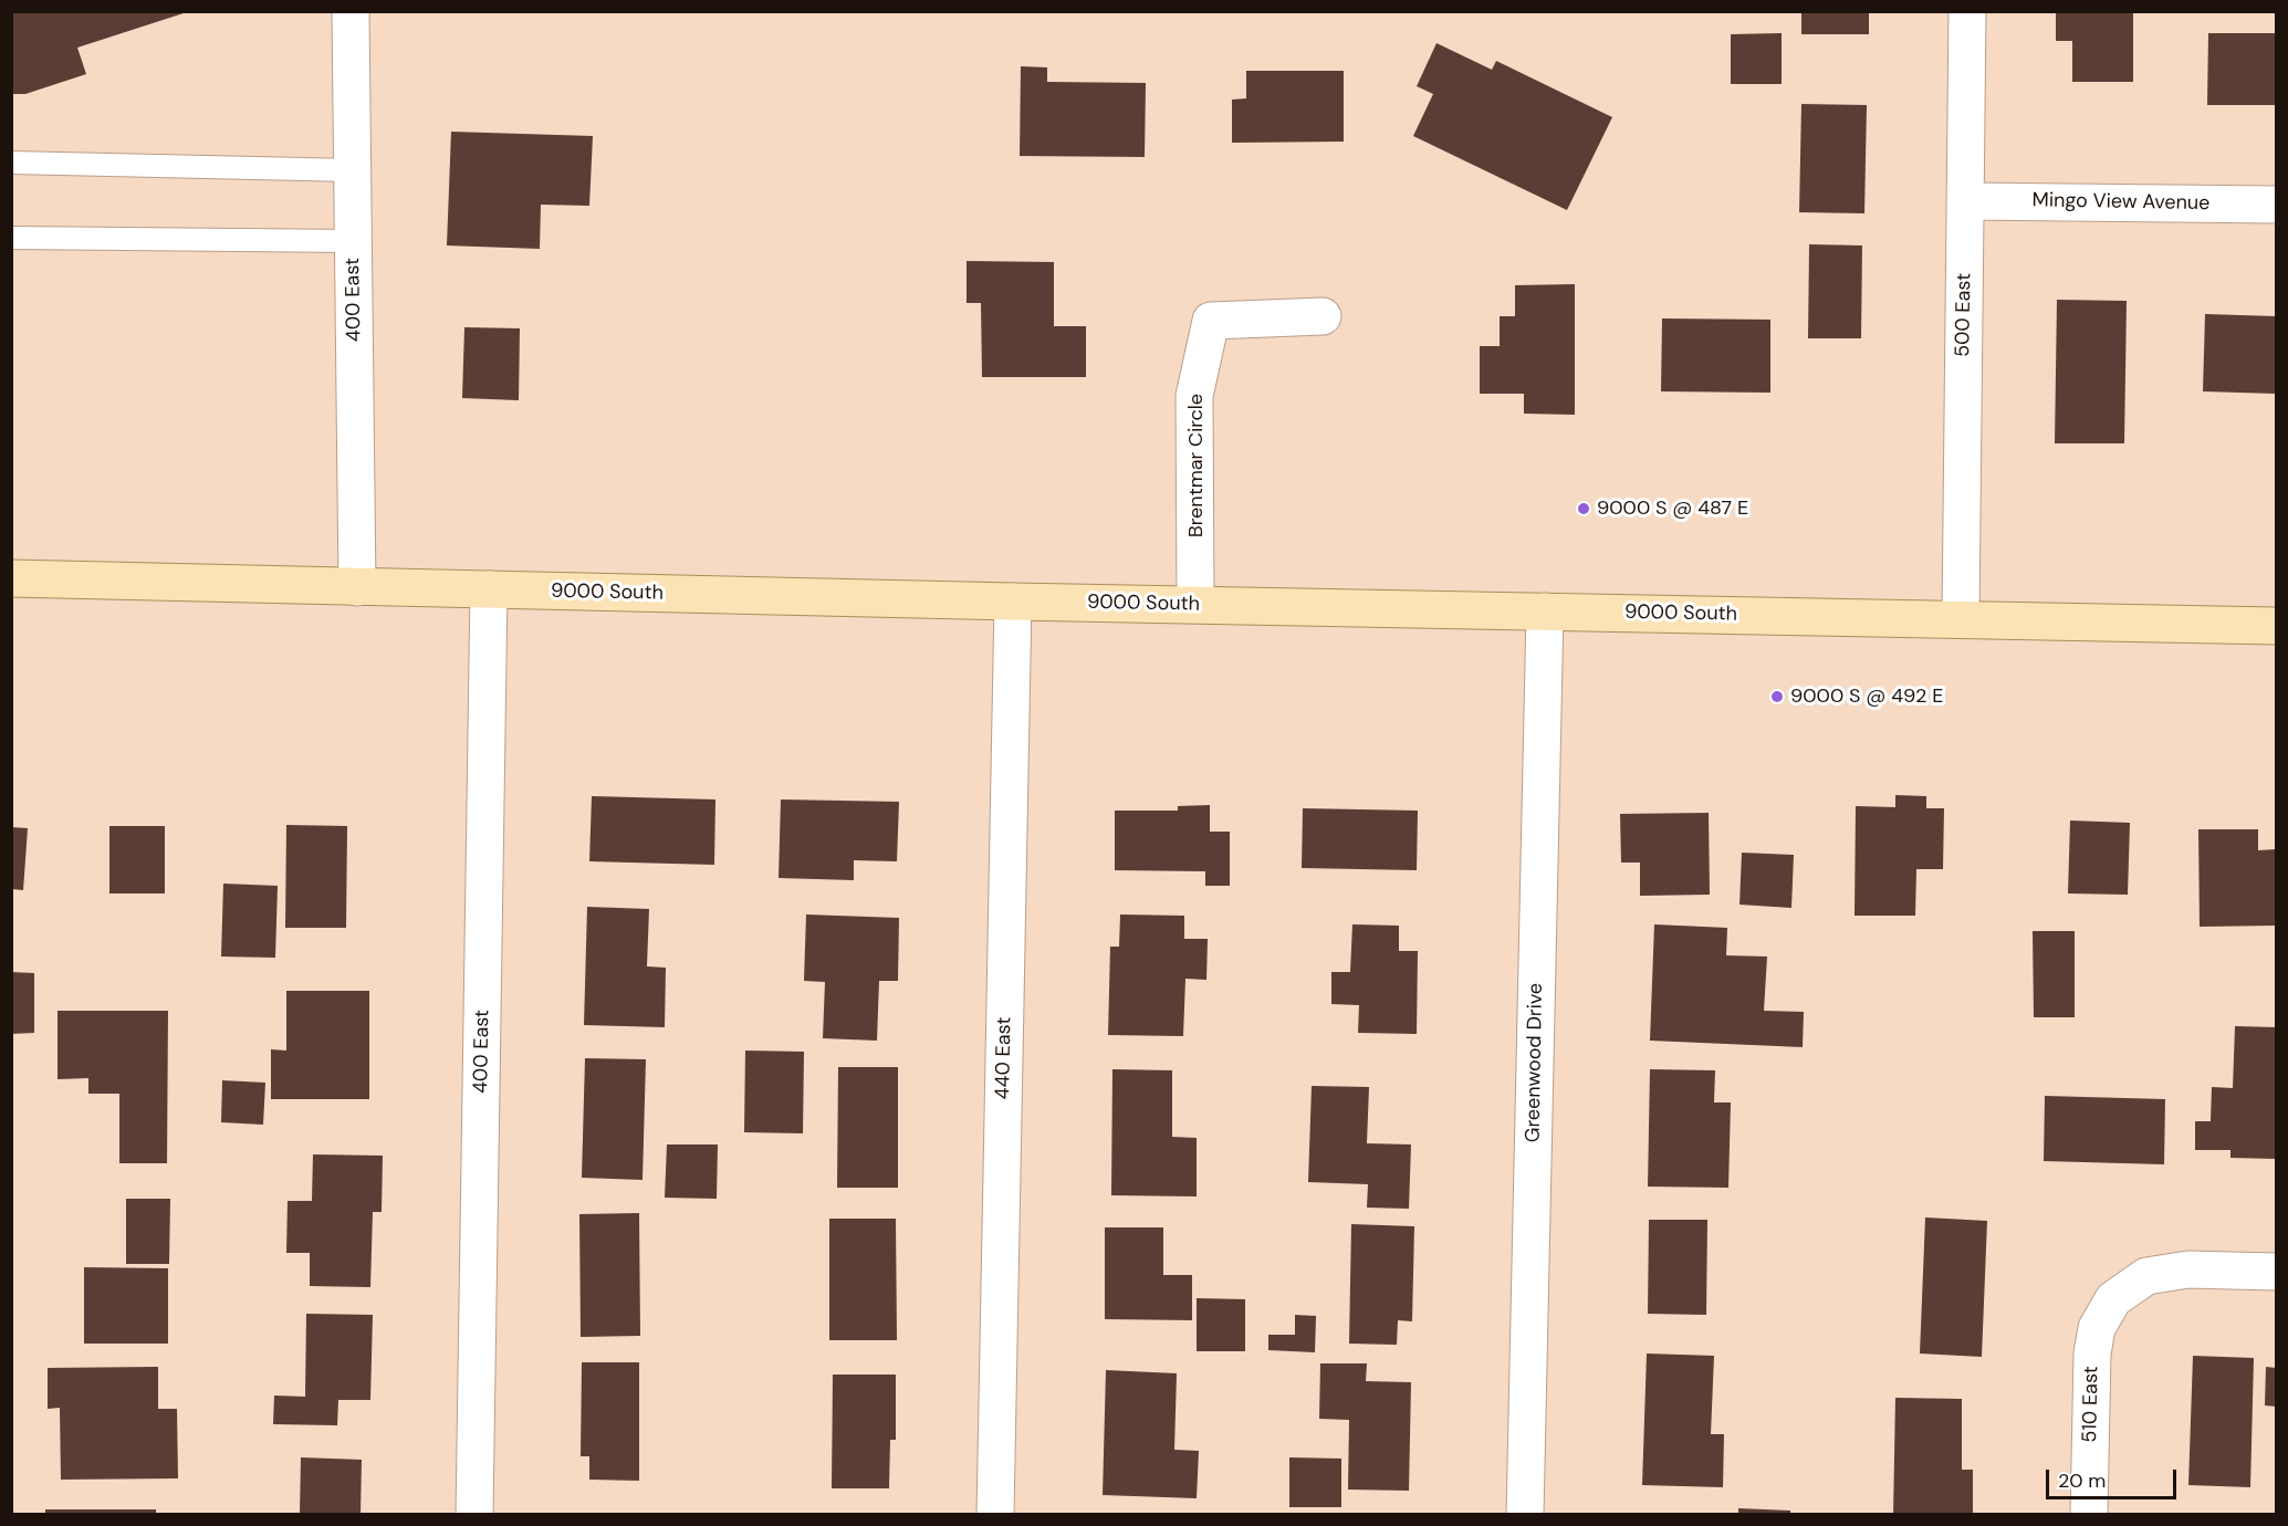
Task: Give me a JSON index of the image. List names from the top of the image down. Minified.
{"streets":{"main road":["9000 South"],"street":["Mingo View Avenue","400 East","500 East","Brentmar Circle","440 East","Greenwood Drive","510 East"]},"crossings":[["Mingo View Avenue","500 East"],["400 East","9000 South"],["500 East","9000 South"],["Brentmar Circle","9000 South"],["9000 South","440 East"],["9000 South","Greenwood Drive"]],"places":["9000 S @ 487 E","9000 S @ 492 E"],"scale_bar":"20 m"}
